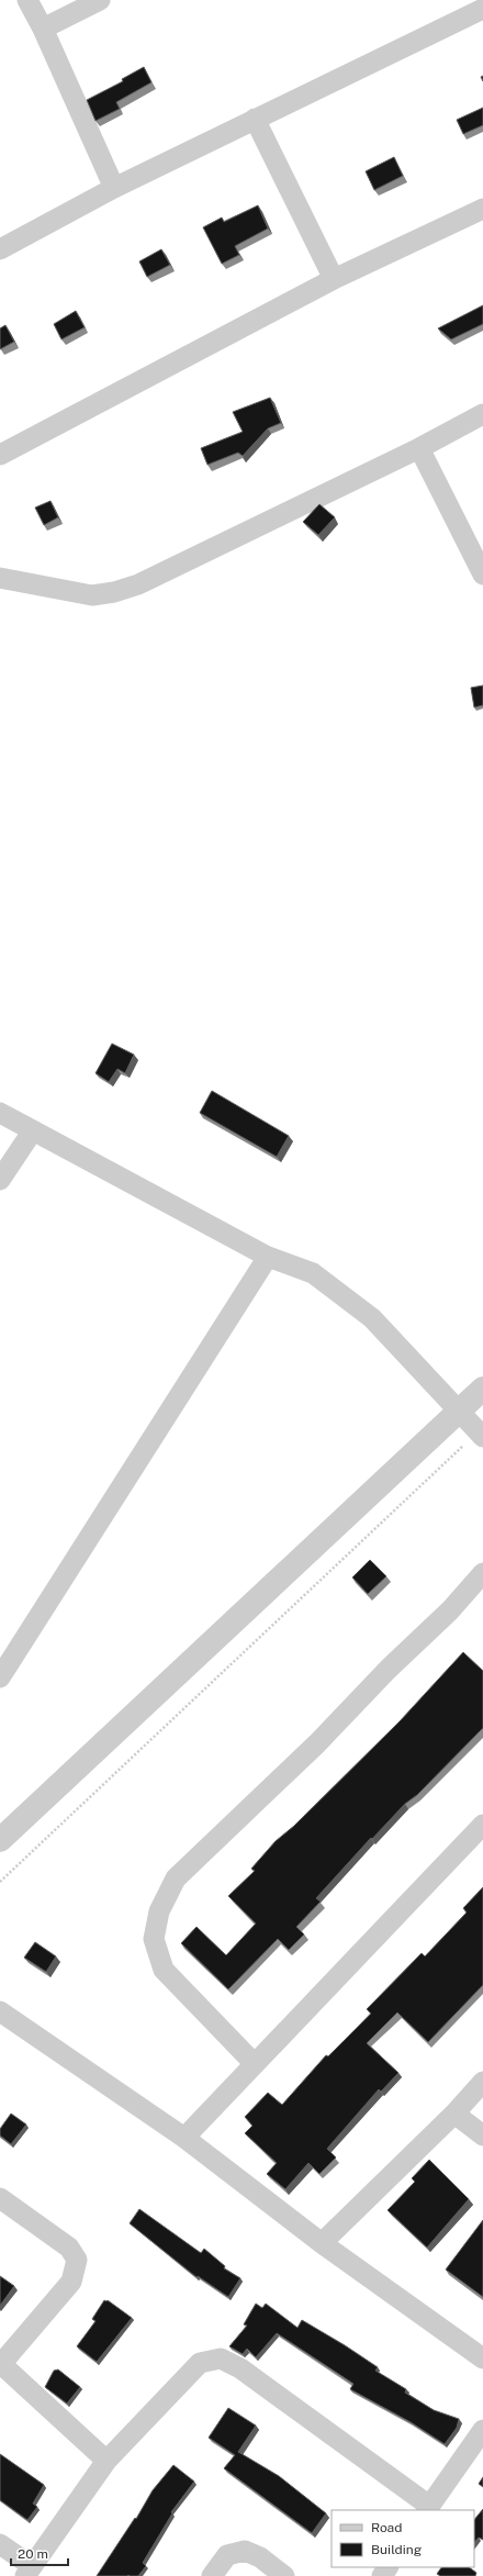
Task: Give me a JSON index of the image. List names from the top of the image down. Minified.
{"legend":["Road","Building"],"scale_bar":"20 m"}
